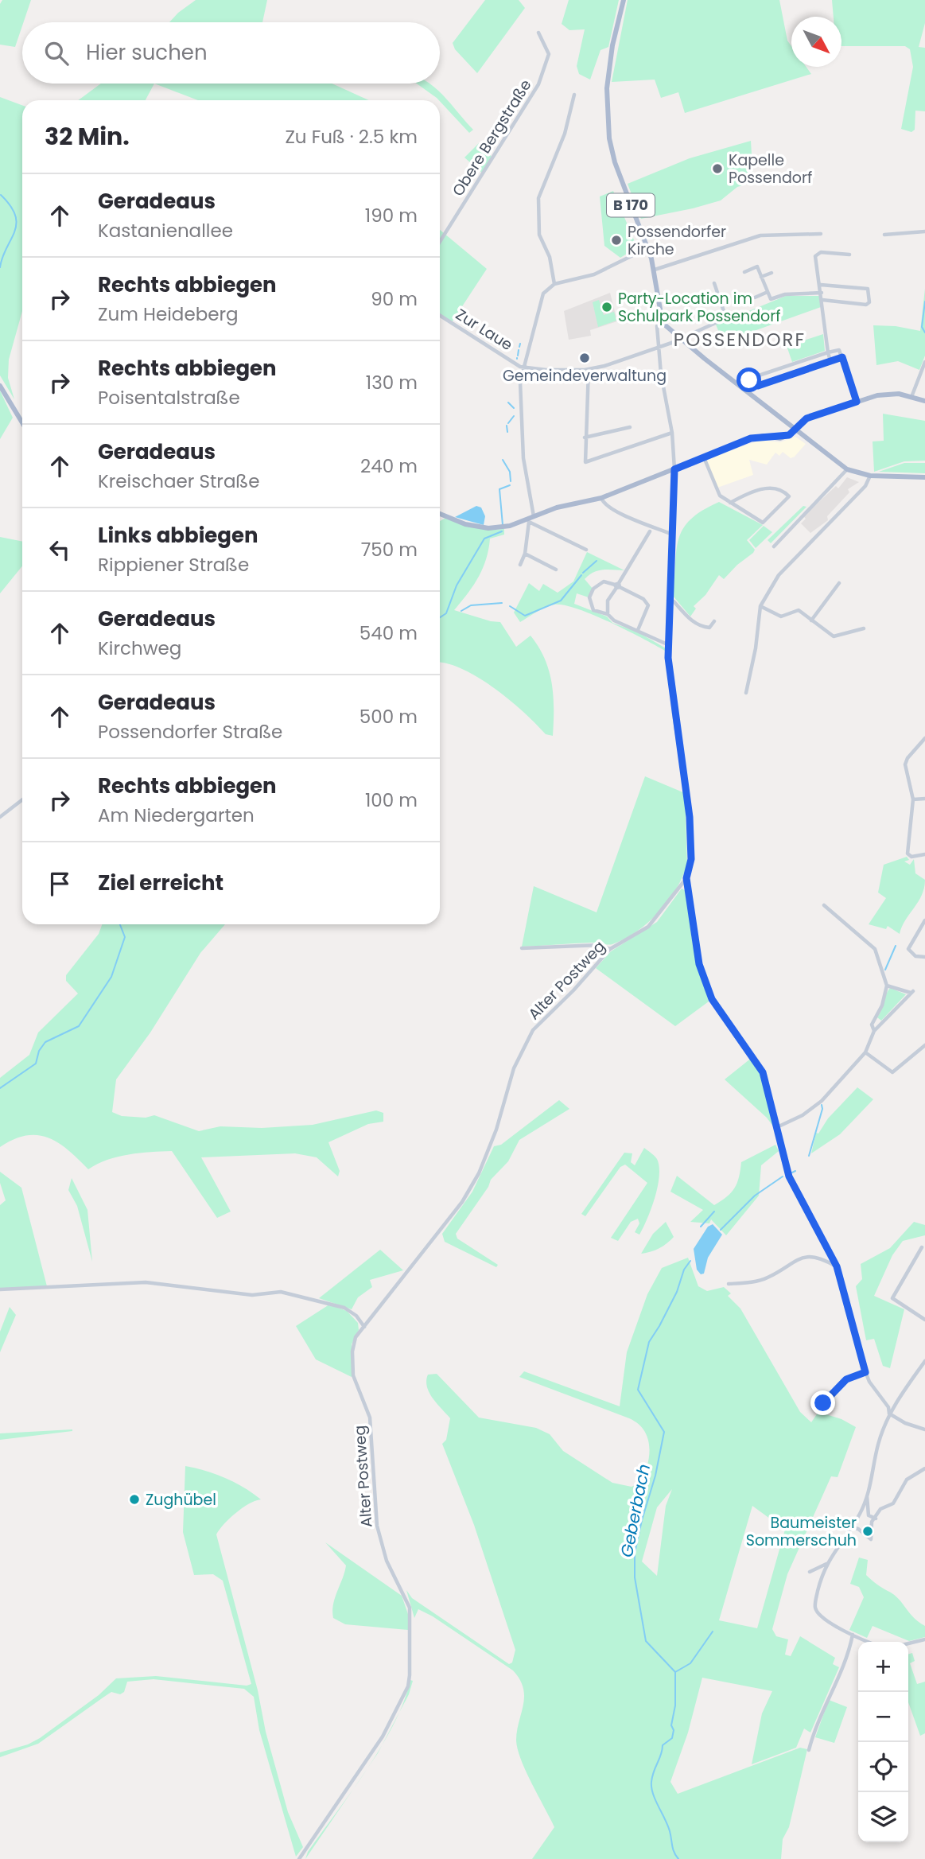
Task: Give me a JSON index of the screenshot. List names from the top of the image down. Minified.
{"streets":{"main road":["B 170"],"street":["Obere Bergstraße","Zur Laue","Alter Postweg"]},"districts":["POSSENDORF"],"water":["Geberbach"],"places":["Kapelle Possendorf","Possendorfer Kirche","Party-Location im Schulpark Possendorf","Gemeindeverwaltung","Zughübel","Baumeister Sommerschuh"],"north":"bottom right","page":{"search":"Hier suchen","heading":["32 Min.","Zu Fuß · 2.5 km"],"list":[["Geradeaus","Kastanienallee","190 m"],["Rechts abbiegen","Zum Heideberg","90 m"],["Rechts abbiegen","Poisentalstraße","130 m"],["Geradeaus","Kreischaer Straße","240 m"],["Links abbiegen","Rippiener Straße","750 m"],["Geradeaus","Kirchweg","540 m"],["Geradeaus","Possendorfer Straße","500 m"],["Rechts abbiegen","Am Niedergarten","100 m"],"Ziel erreicht"],"map_buttons":["+","−"]}}
